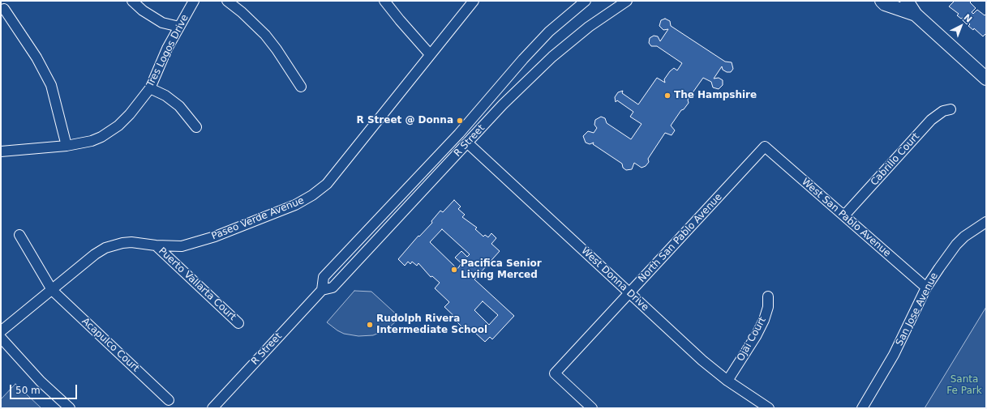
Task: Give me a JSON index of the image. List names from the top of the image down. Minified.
{"streets":{"street":["Tres Logos Drive","R Street","Cabrillo Court","West San Pablo Avenue","Paseo Verde Avenue","North San Pablo Avenue","West Donna Drive","Puerto Vallarta Court","San Jose Avenue","Ojai Court","Acapulco Court"]},"crossings":[["R Street","West Donna Drive"],["Cabrillo Court","West San Pablo Avenue"],["West San Pablo Avenue","North San Pablo Avenue"],["West San Pablo Avenue","San Jose Avenue"],["Paseo Verde Avenue","Puerto Vallarta Court"],["Paseo Verde Avenue","Acapulco Court"],["North San Pablo Avenue","West Donna Drive"],["West Donna Drive","Ojai Court"]],"parks":["Santa Fe Park"],"places":["The Hampshire","R Street @ Donna","Pacifica Senior Living Merced","Rudolph Rivera Intermediate School"],"scale_bar":"50 m","north":"top right"}
